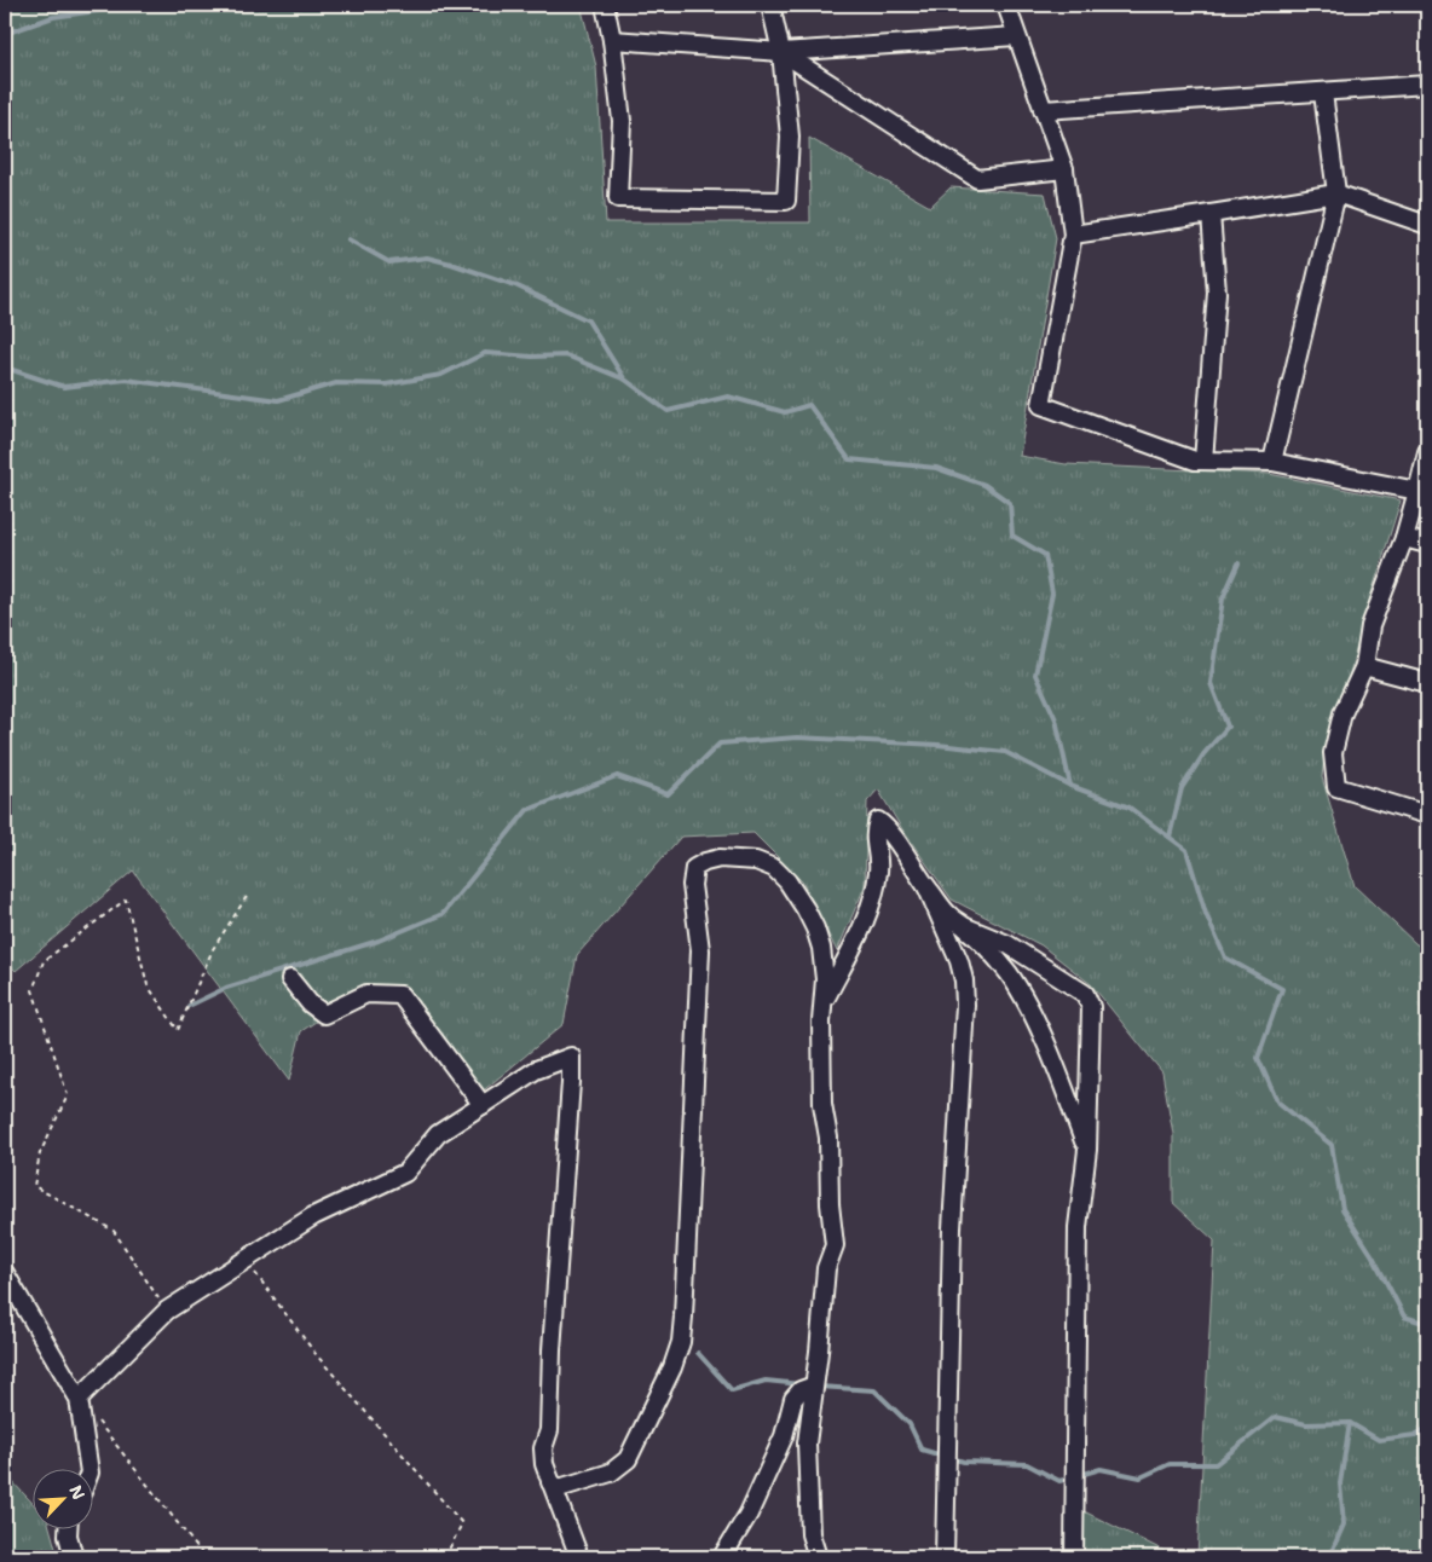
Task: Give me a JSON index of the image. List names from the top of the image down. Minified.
{"north":"top right"}
